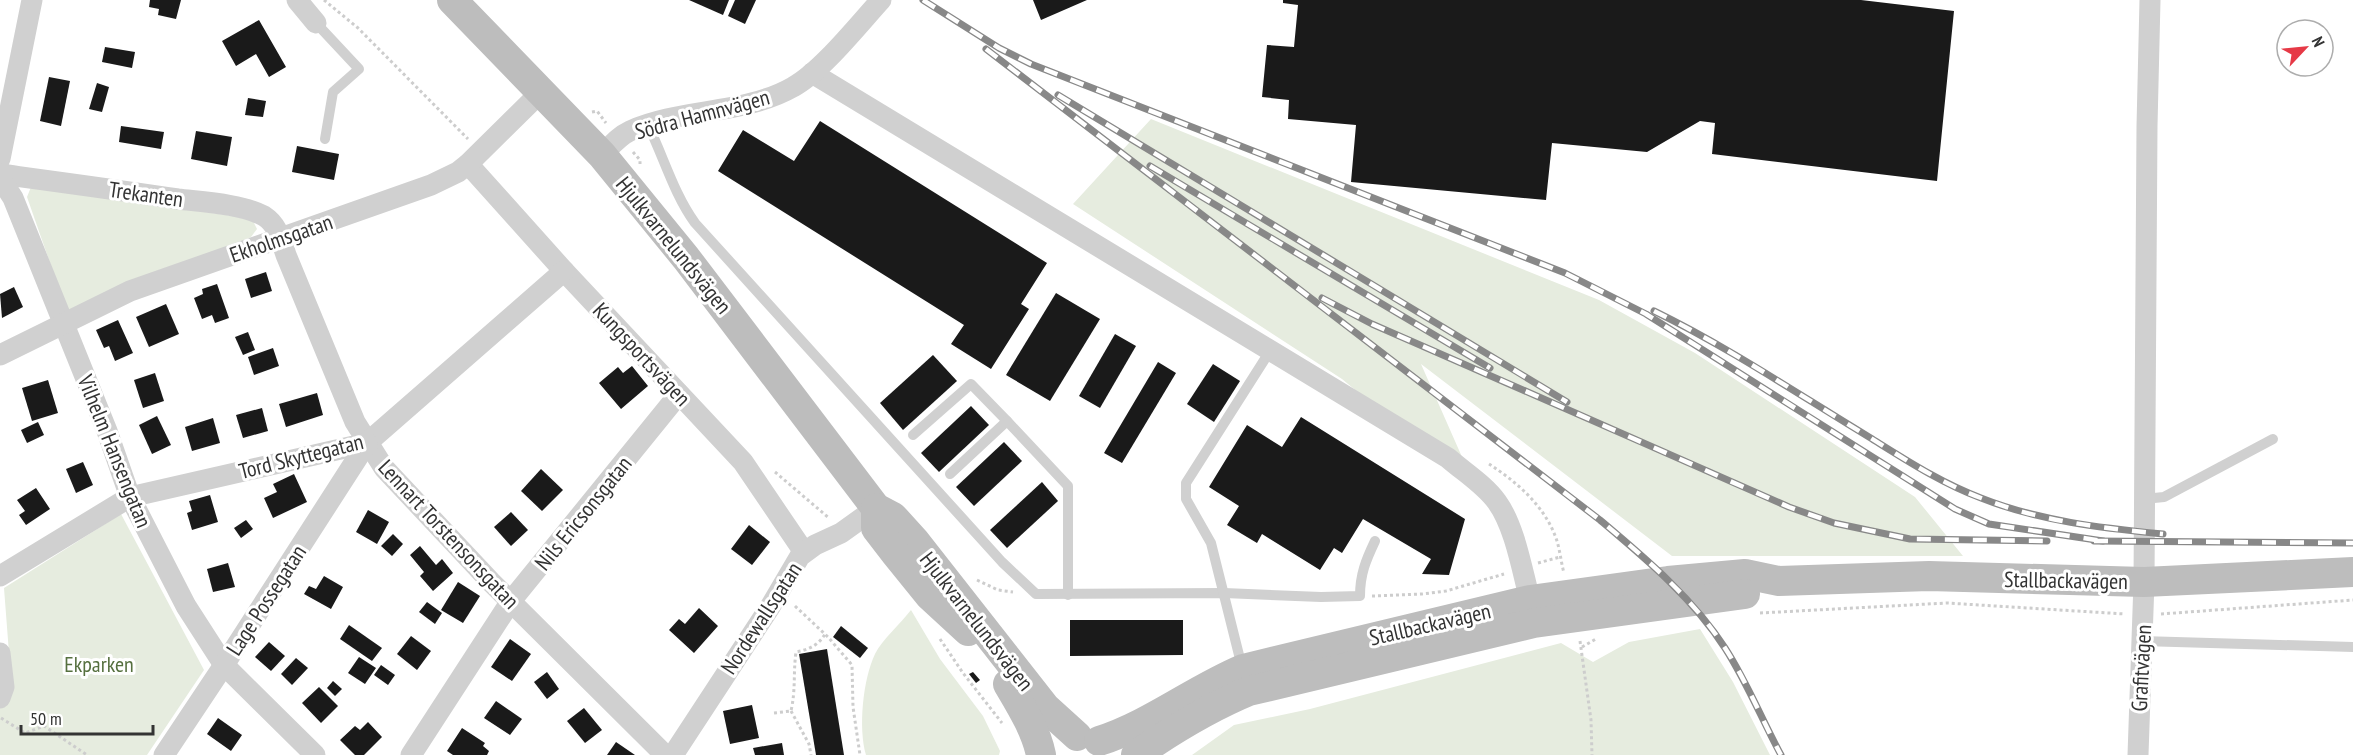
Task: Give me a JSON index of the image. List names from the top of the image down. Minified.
{"streets":{"street":["Södra Hamnvägen","Trekanten","Ekholmsgatan","Hjulkvarnelundsvägen","Kungsportsvägen","Vilhelm Hansengatan","Tord Skyttegatan","Nils Ericsonsgatan","Lennart Torstensonsgatan","Stallbackavägen","Lage Possegatan","Nordewallsgatan","Grafitvägen"]},"crossings":[["Södra Hamnvägen","Hjulkvarnelundsvägen"],["Trekanten","Ekholmsgatan"],["Trekanten","Vilhelm Hansengatan"],["Trekanten","Lennart Torstensonsgatan"],["Ekholmsgatan","Hjulkvarnelundsvägen"],["Ekholmsgatan","Kungsportsvägen"],["Ekholmsgatan","Vilhelm Hansengatan"],["Ekholmsgatan","Lennart Torstensonsgatan"],["Hjulkvarnelundsvägen","Stallbackavägen"],["Hjulkvarnelundsvägen","Nordewallsgatan"],["Kungsportsvägen","Tord Skyttegatan"],["Kungsportsvägen","Nils Ericsonsgatan"],["Kungsportsvägen","Nordewallsgatan"],["Vilhelm Hansengatan","Tord Skyttegatan"],["Vilhelm Hansengatan","Lage Possegatan"],["Tord Skyttegatan","Lennart Torstensonsgatan"],["Tord Skyttegatan","Lage Possegatan"],["Nils Ericsonsgatan","Lennart Torstensonsgatan"],["Lennart Torstensonsgatan","Lage Possegatan"],["Stallbackavägen","Grafitvägen"]],"parks":["Ekparken"],"scale_bar":"50 m","north":"top right"}
